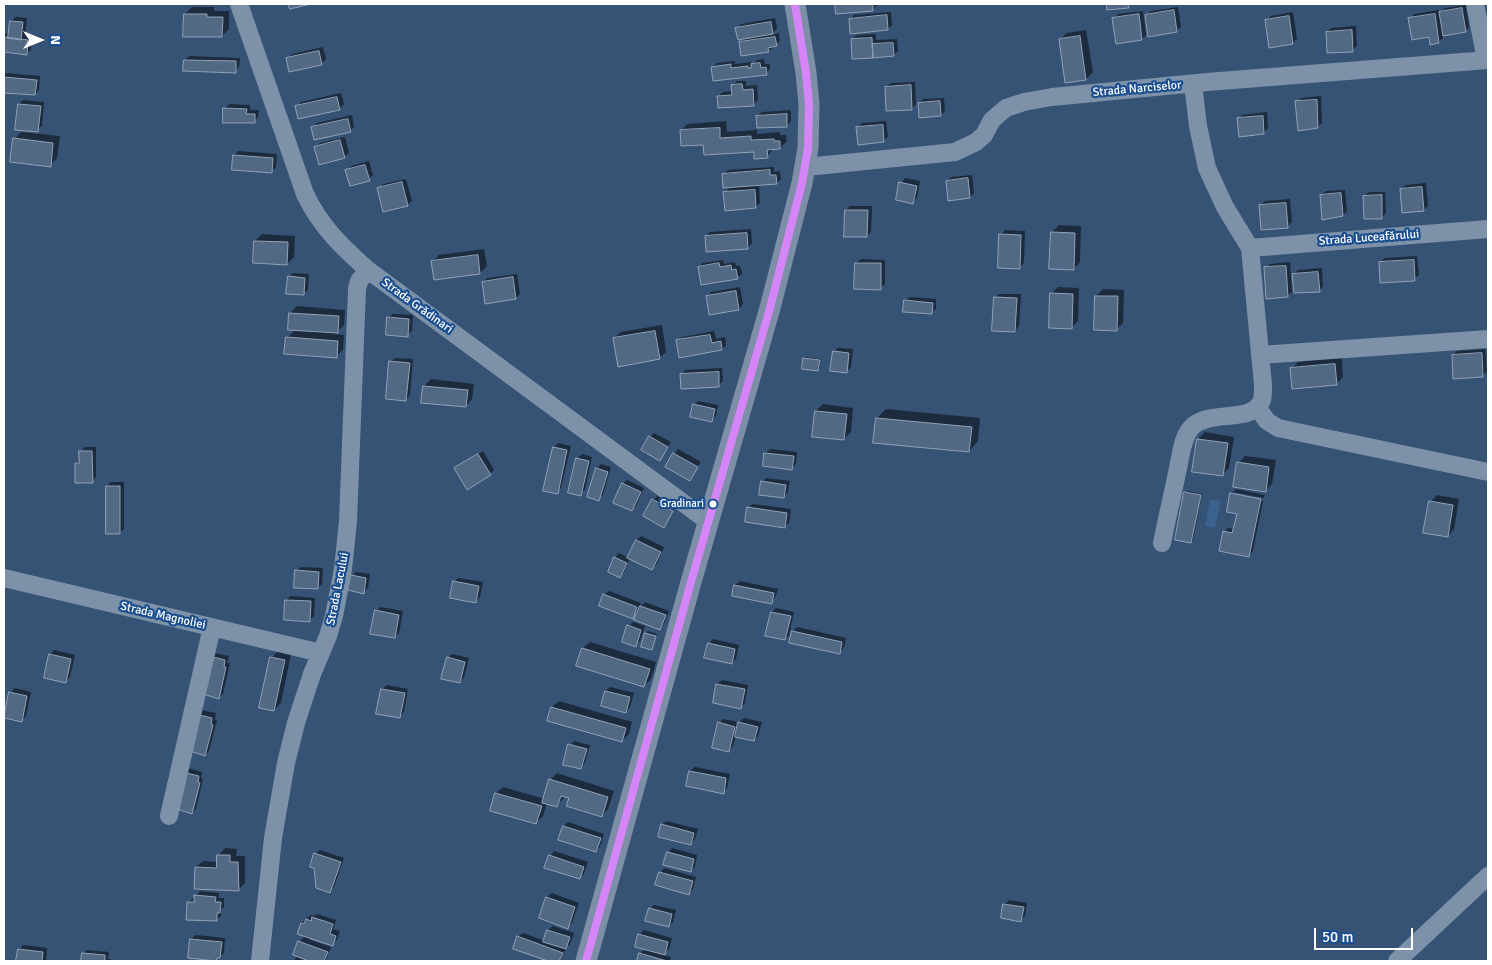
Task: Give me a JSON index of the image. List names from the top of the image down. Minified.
{"streets":{"street":["Strada Narciselor","Strada Luceafărului","Strada Grădinari","Strada Lacului","Strada Magnoliei"]},"crossings":[["Strada Grădinari","Strada Lacului"],["Strada Lacului","Strada Magnoliei"]],"places":["Gradinari"],"scale_bar":"50 m","north":"right"}
